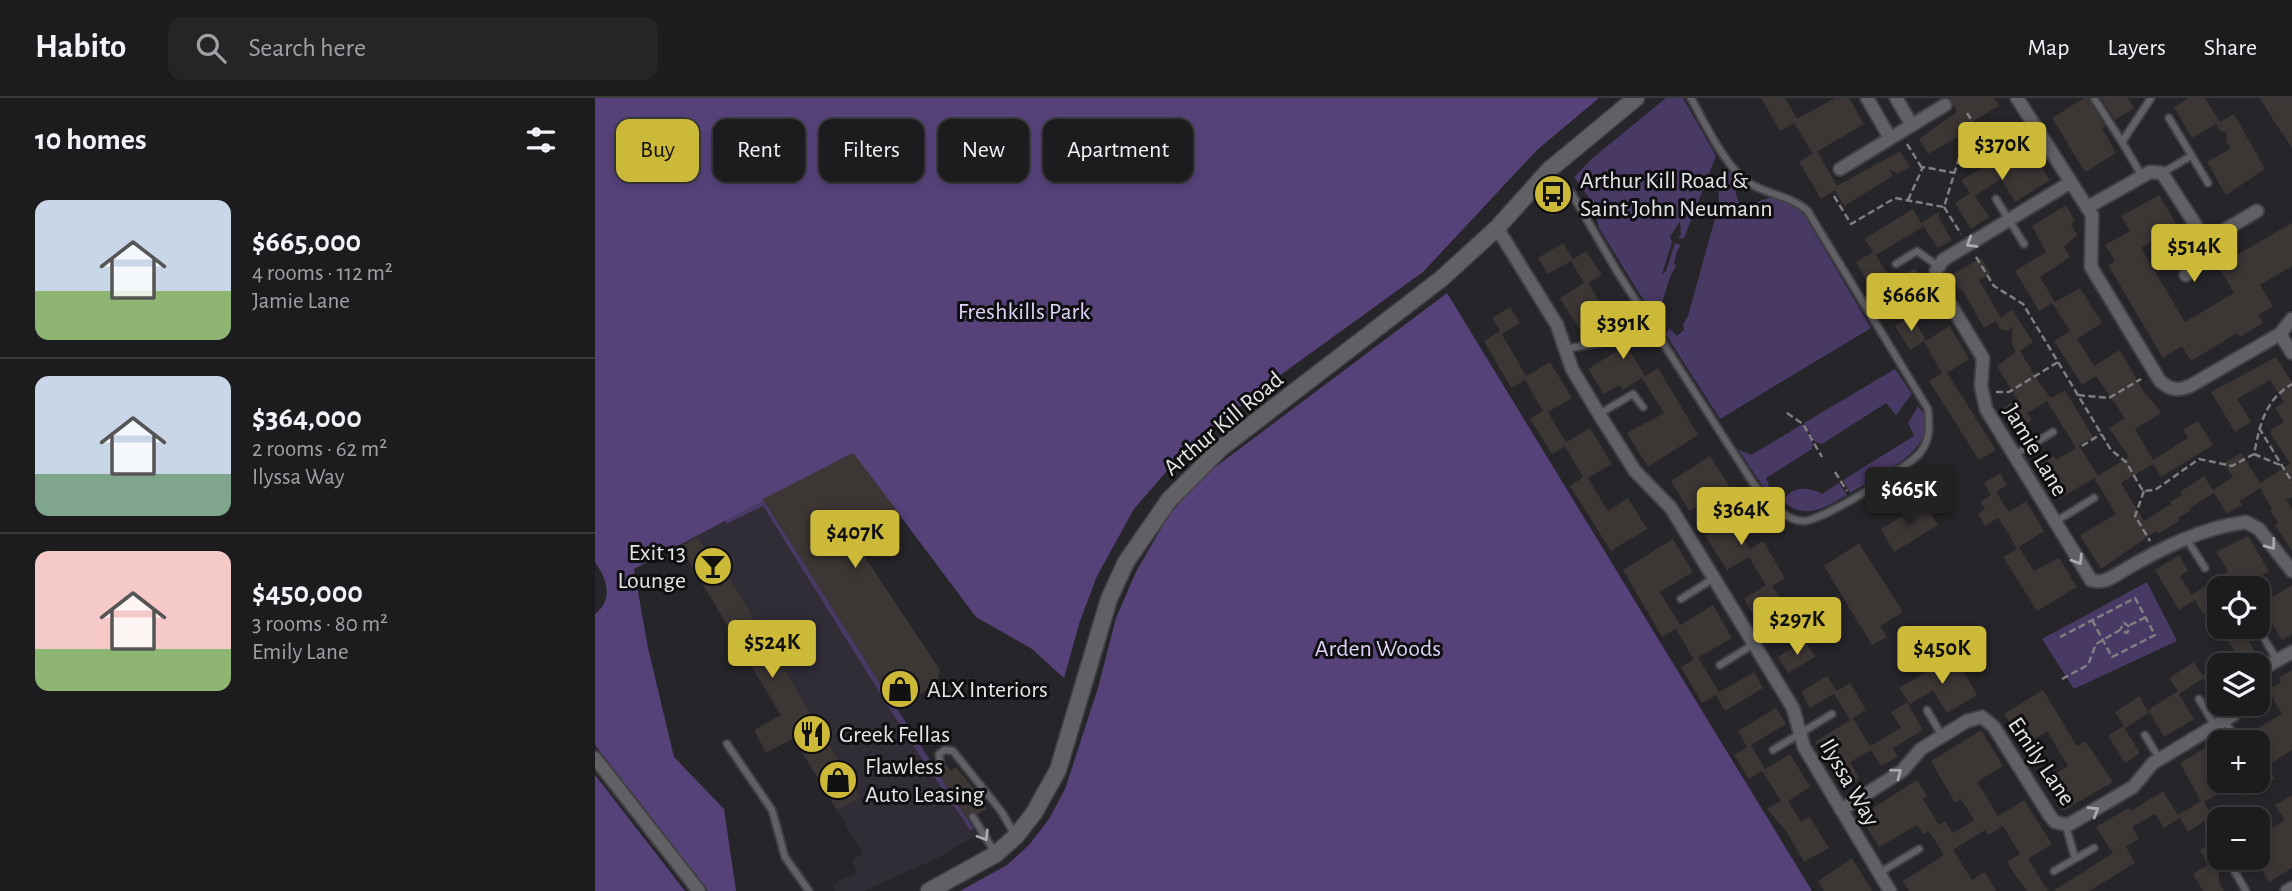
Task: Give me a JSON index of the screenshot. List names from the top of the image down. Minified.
{"streets":{"street":["Arthur Kill Road","Jamie Lane","Emily Lane","Ilyssa Way"]},"crossings":[["Arthur Kill Road","Ilyssa Way"],["Emily Lane","Ilyssa Way"]],"one_way":["Emily Lane"],"parks":["Freshkills Park","Arden Woods"],"places":{"bus stop":["Arthur Kill Road & Saint John Neumann"],"bar":["Exit 13 Lounge"],"shop":["ALX Interiors","Flawless Auto Leasing"],"restaurant":["Greek Fellas"]},"page":{"header":"Habito","search":"Search here","nav":["Map","Layers","Share"],"heading":"10 homes","chip":["Buy","Rent","Filters","New","Apartment"],"price":["$370K","$514K","$666K","$391K","$665K","$364K","$407K","$297K","$524K","$450K"],"list":[{"name":"$665,000","note":"4 rooms · 112 m² · Jamie Lane"},{"name":"$364,000","note":"2 rooms · 62 m² · Ilyssa Way"},{"name":"$450,000","note":"3 rooms · 80 m² · Emily Lane"}],"map_buttons":["+","−"]}}
